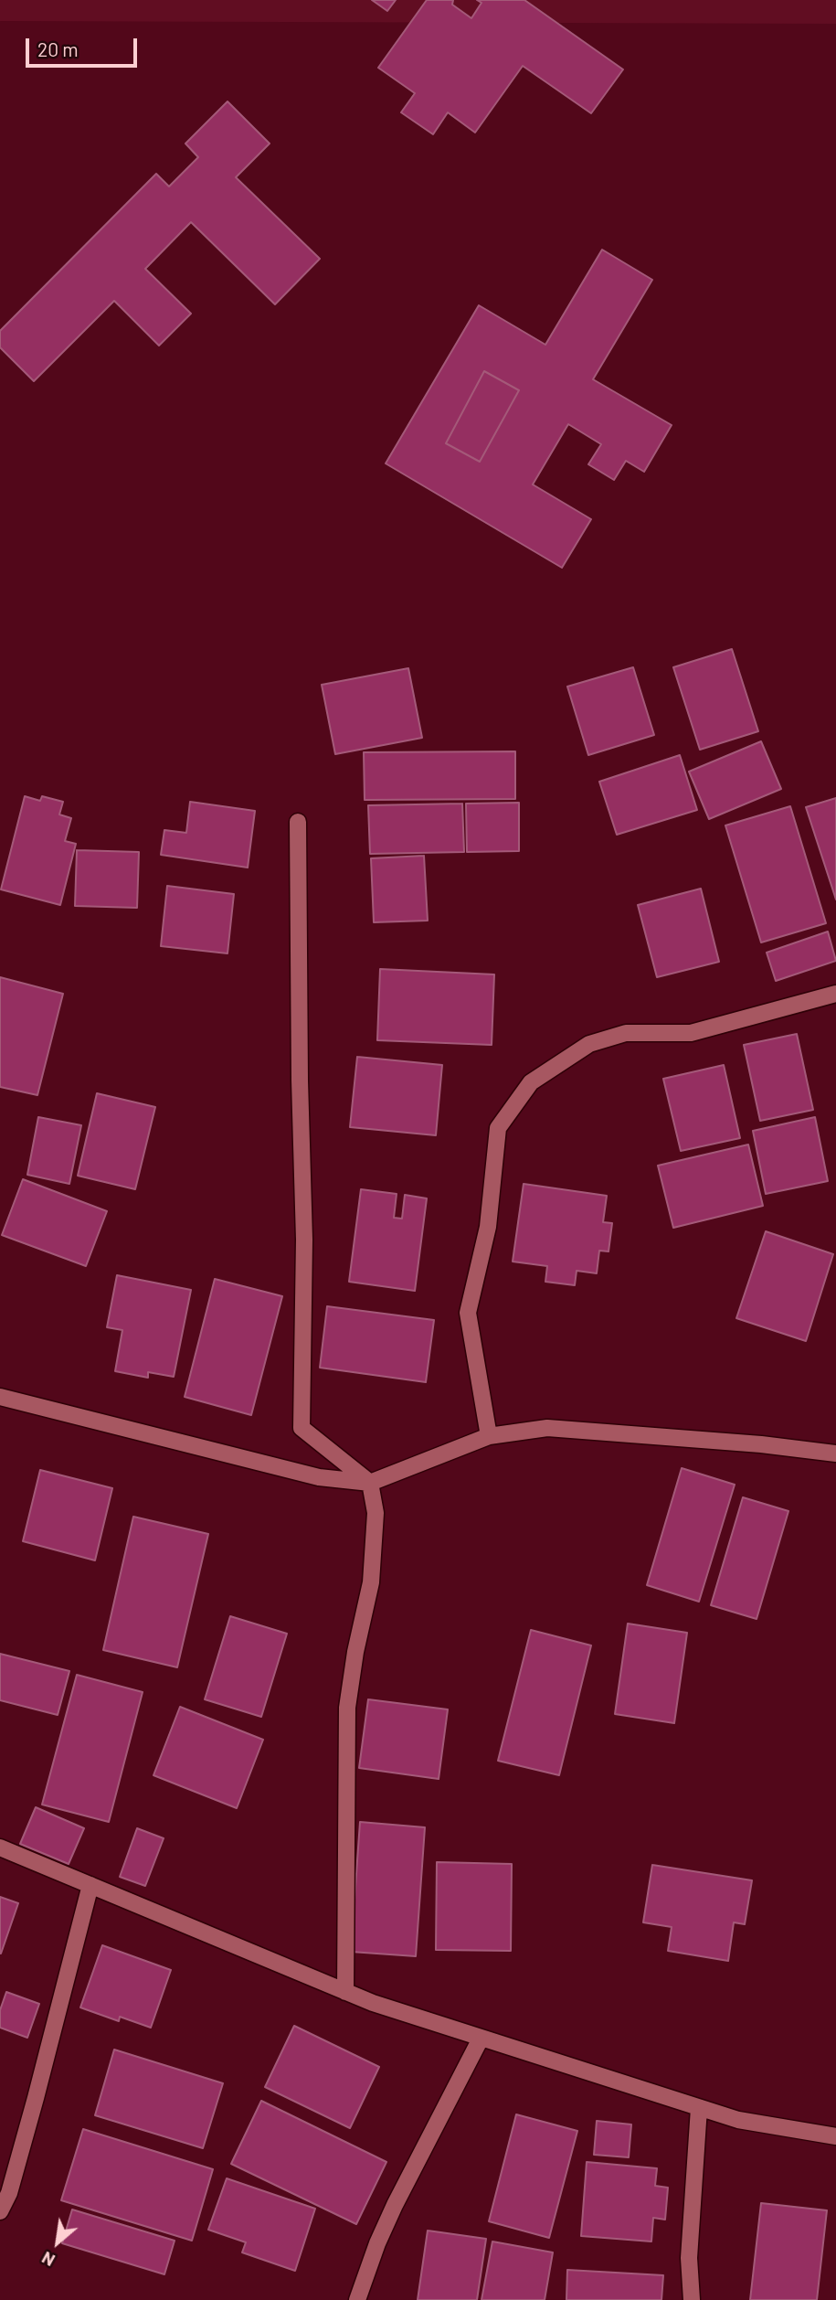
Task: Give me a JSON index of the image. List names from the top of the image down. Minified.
{"scale_bar":"20 m","north":"bottom left"}
